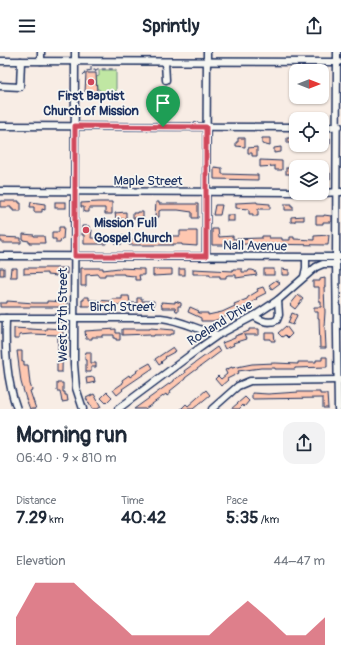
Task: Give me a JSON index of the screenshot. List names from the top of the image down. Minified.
{"streets":{"street":["Maple Street","Nall Avenue","Birch Street","West 57th Street","Roeland Drive"]},"crossings":[["Maple Street","West 57th Street"],["Nall Avenue","West 57th Street"],["Birch Street","West 57th Street"],["Birch Street","Roeland Drive"]],"places":["First Baptist Church of Mission","Mission Full Gospel Church"],"north":"right","page":{"header":"Sprintly","heading":["Morning run","06:40 · 9 × 810 m"],"stats":[["Distance","7.29 km"],["Time","40:42"],["Pace","5:35 /km"]],"chart":["Elevation","44–47 m"]}}
